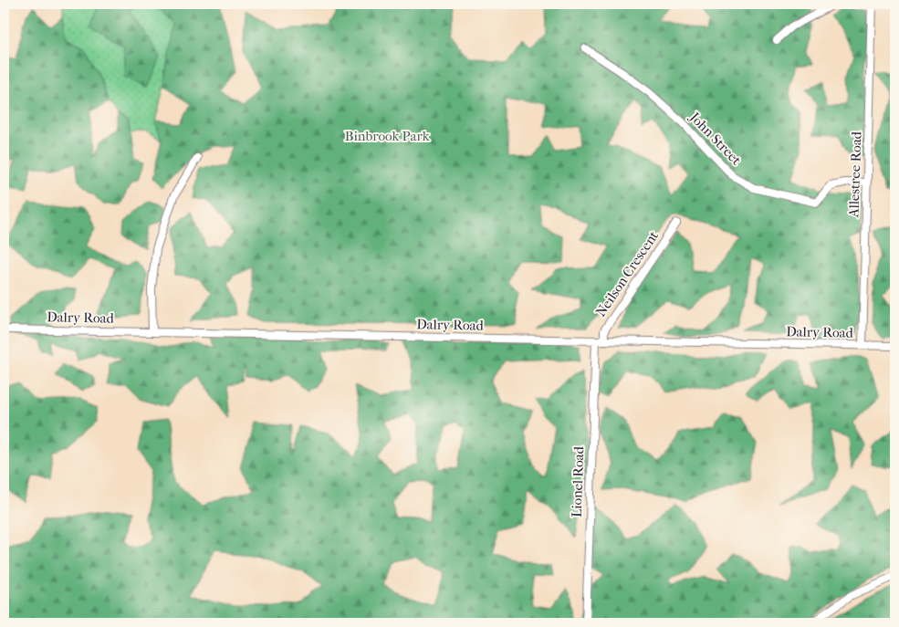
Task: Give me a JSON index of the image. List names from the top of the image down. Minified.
{"streets":{"street":["John Street","Allestree Road","Neilson Crescent","Dalry Road","Lionel Road"]},"crossings":[["John Street","Allestree Road"],["Allestree Road","Dalry Road"],["Neilson Crescent","Dalry Road"],["Dalry Road","Lionel Road"]],"parks":["Binbrook Park"]}
